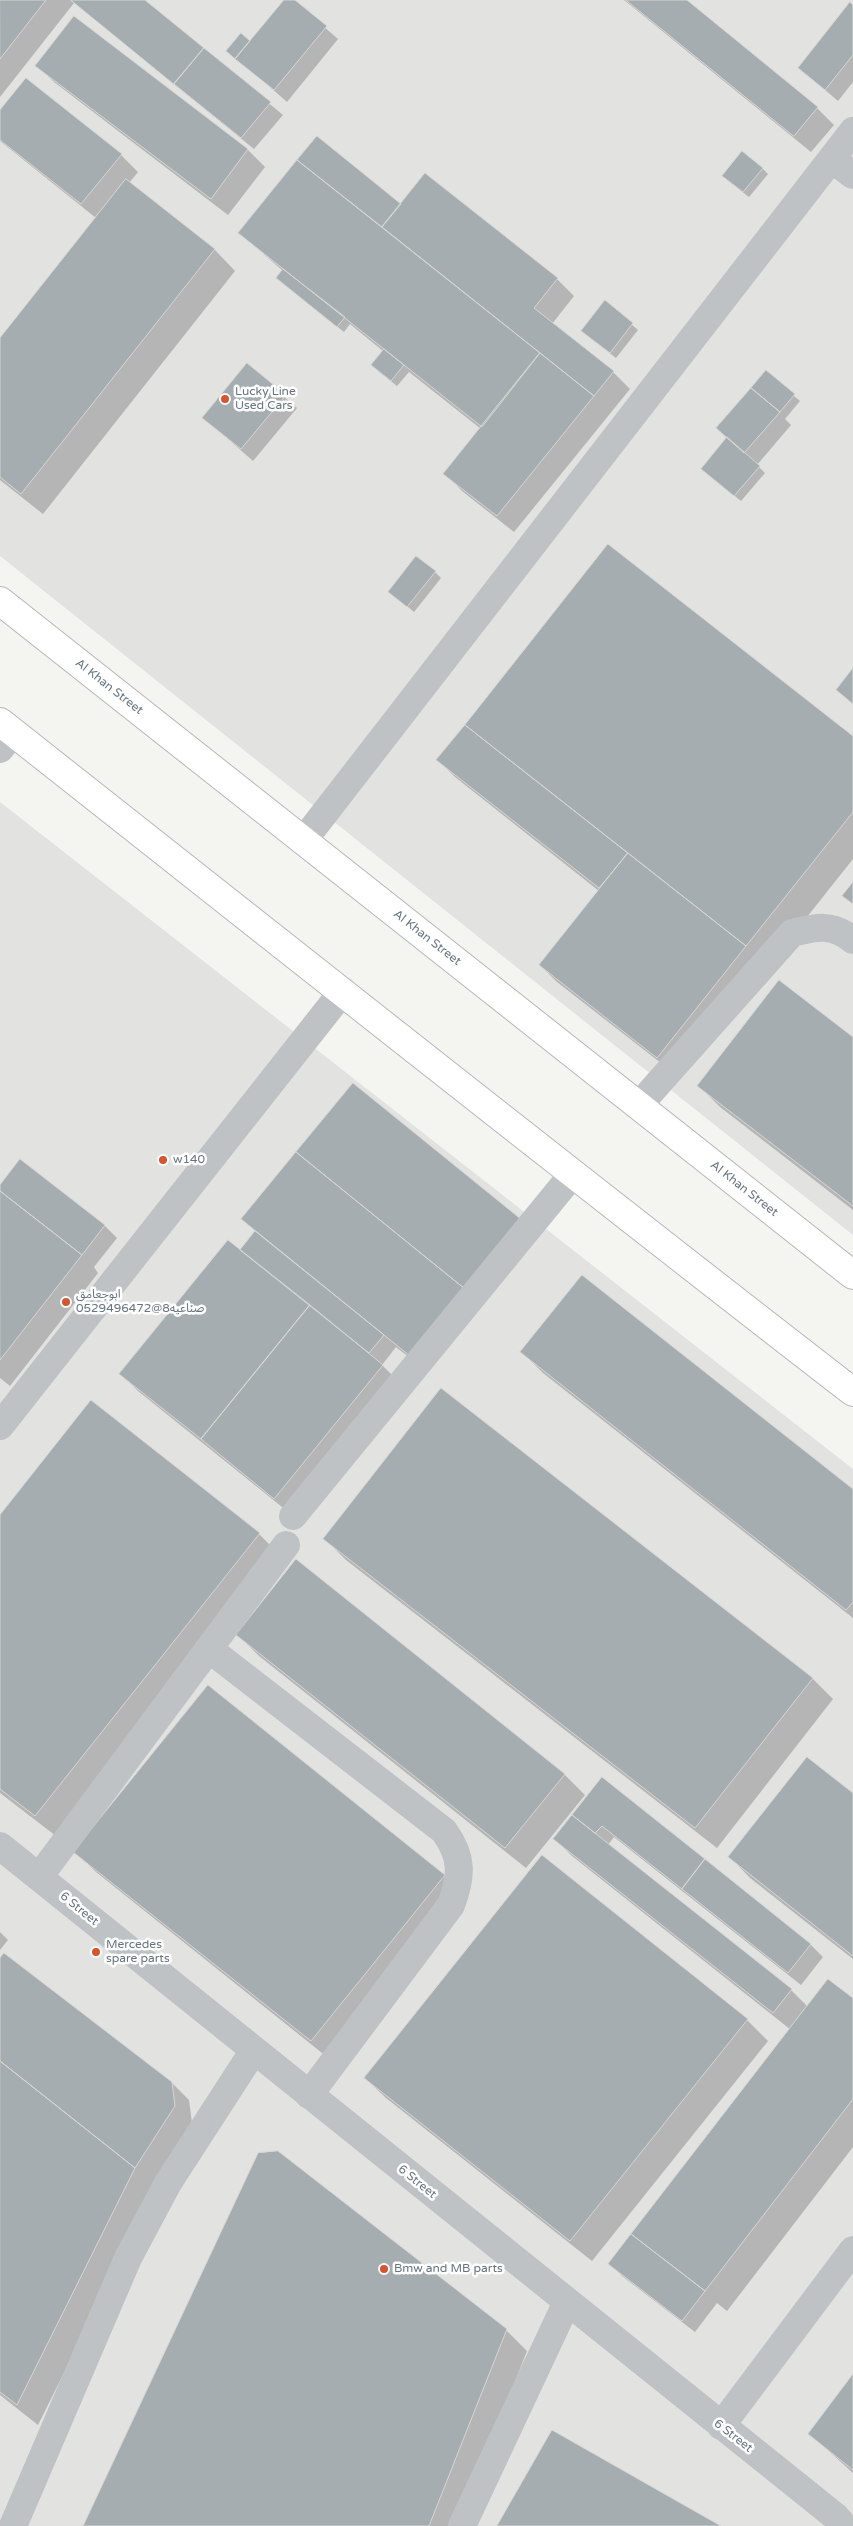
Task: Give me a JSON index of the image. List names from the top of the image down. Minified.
{"streets":{"main road":["Al Khan Street"],"lane":["6 Street"]},"places":["Lucky Line Used Cars","w140","ابوجعامق صناعيه8@0529496472","Mercedes spare parts","Bmw and MB parts"]}
